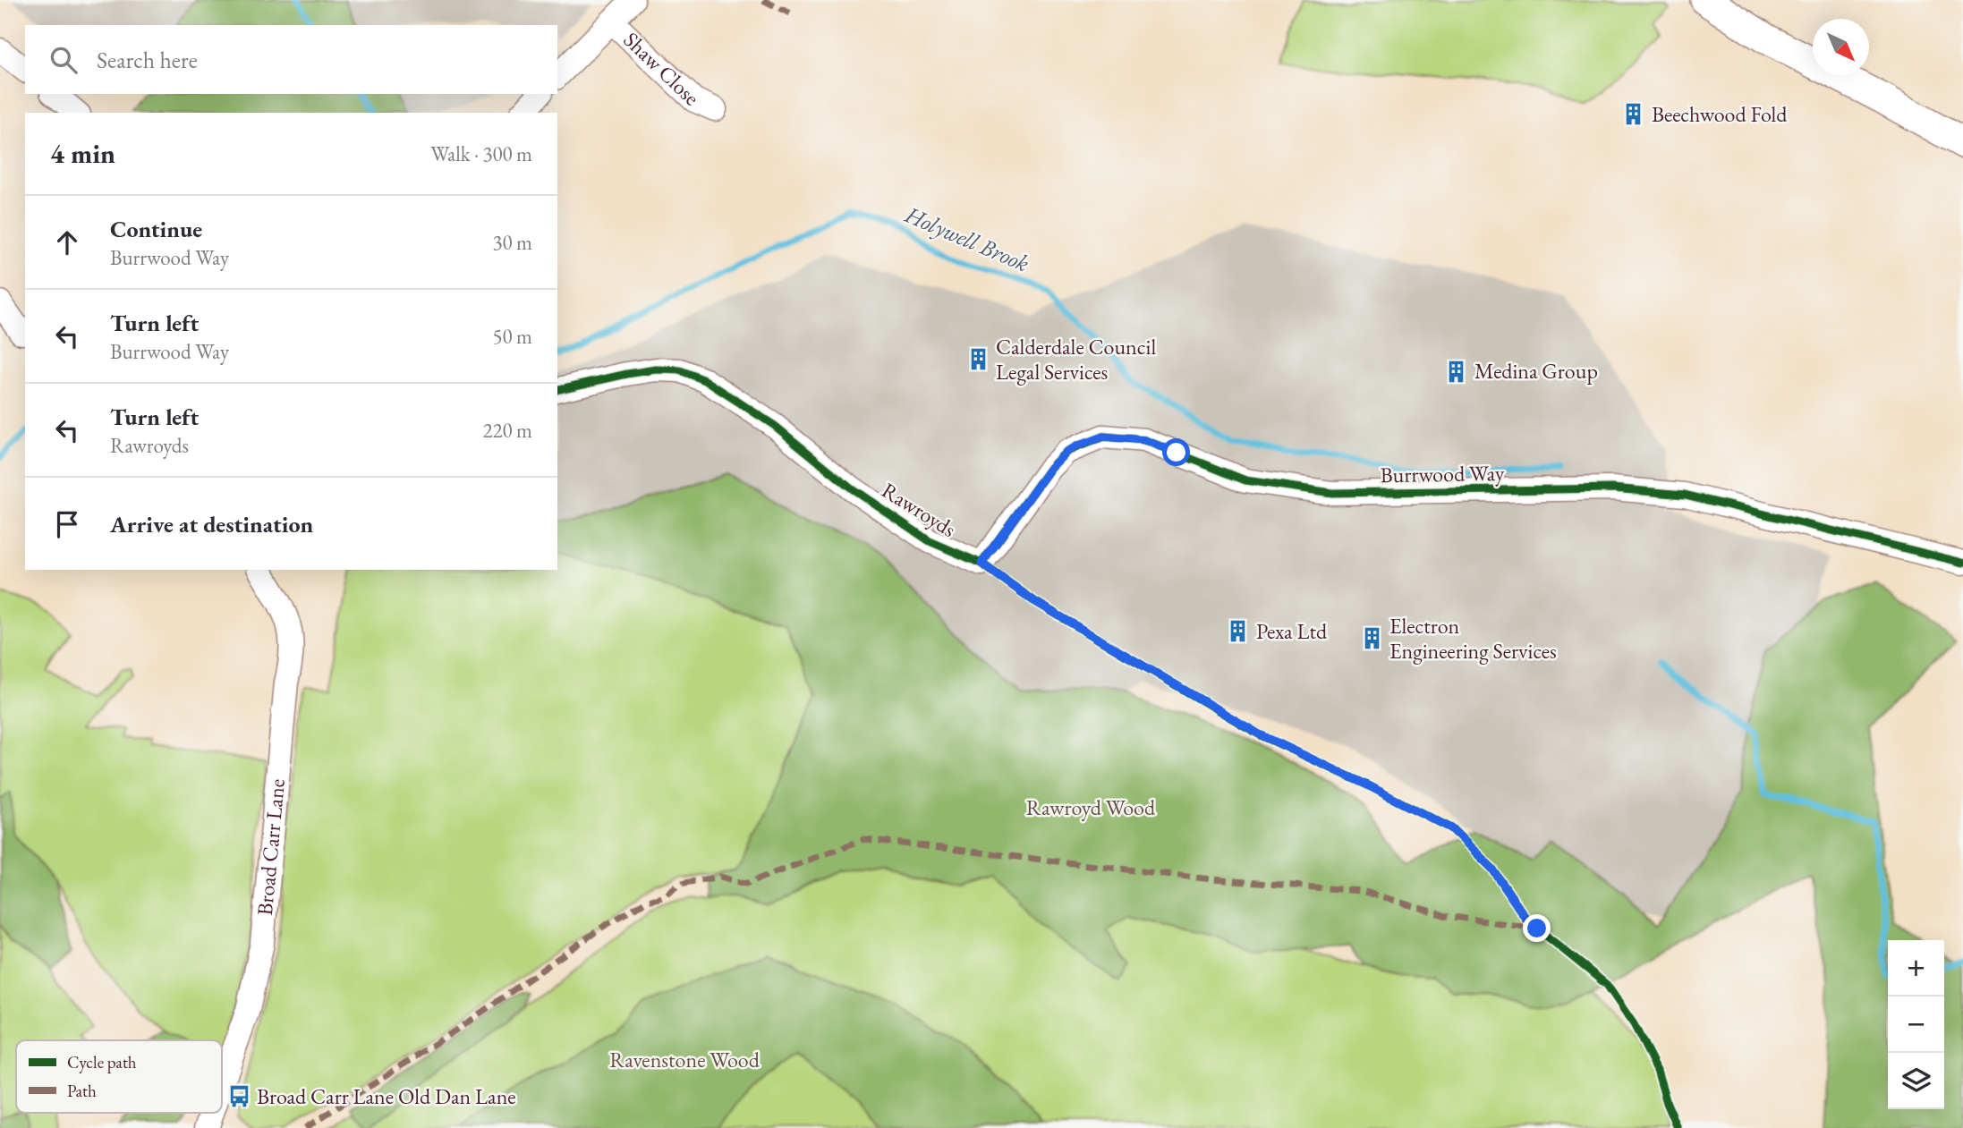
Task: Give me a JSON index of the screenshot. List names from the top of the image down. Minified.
{"streets":{"street":["Shaw Close","Burrwood Way","Rawroyds","Broad Carr Lane"]},"crossings":[["Burrwood Way","Rawroyds"]],"water":["Holywell Brook"],"parks":["Rawroyd Wood","Ravenstone Wood"],"places":{"building":["Beechwood Fold","Calderdale Council Legal Services","Medina Group","Pexa Ltd","Electron Engineering Services"],"bus stop":["Broad Carr Lane Old Dan Lane"]},"legend":["Cycle path","Path"],"north":"bottom right","page":{"search":"Search here","heading":["4 min","Walk · 300 m"],"list":[["Continue","Burrwood Way","30 m"],["Turn left","Burrwood Way","50 m"],["Turn left","Rawroyds","220 m"],"Arrive at destination"],"map_buttons":["+","−"]}}
